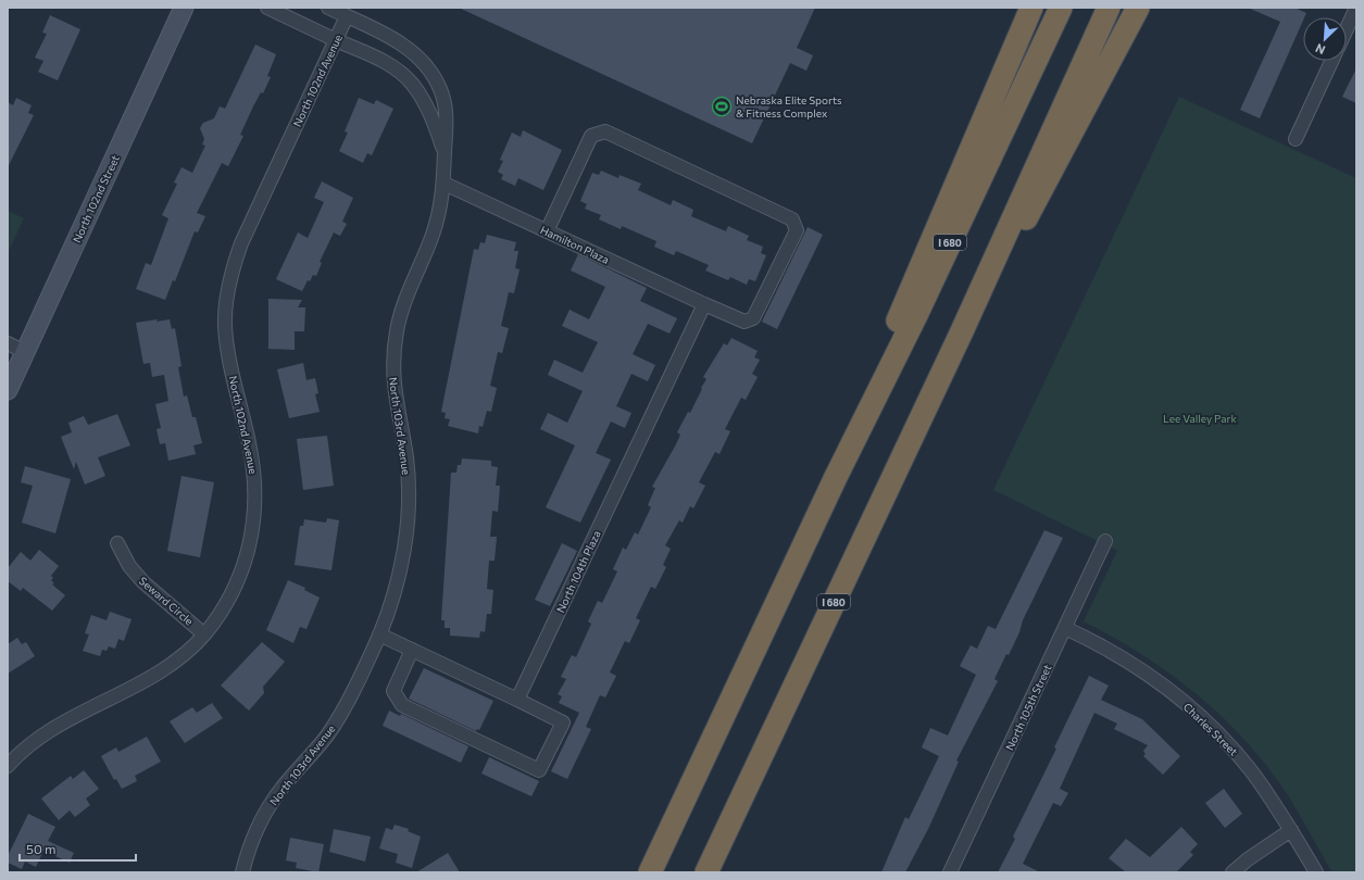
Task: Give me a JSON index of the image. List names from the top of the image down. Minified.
{"streets":{"highway":["I 680"],"main road":["North 102nd Street"],"street":["North 102nd Avenue","Hamilton Plaza","North 103rd Avenue","North 104th Plaza","Seward Circle","North 105th Street","Charles Street"]},"crossings":[["North 102nd Avenue","Seward Circle"],["Hamilton Plaza","North 103rd Avenue"],["Hamilton Plaza","North 104th Plaza"],["North 105th Street","Charles Street"]],"parks":["Lee Valley Park"],"places":{"sports":["Nebraska Elite Sports & Fitness Complex"]},"scale_bar":"50 m","north":"bottom left"}
